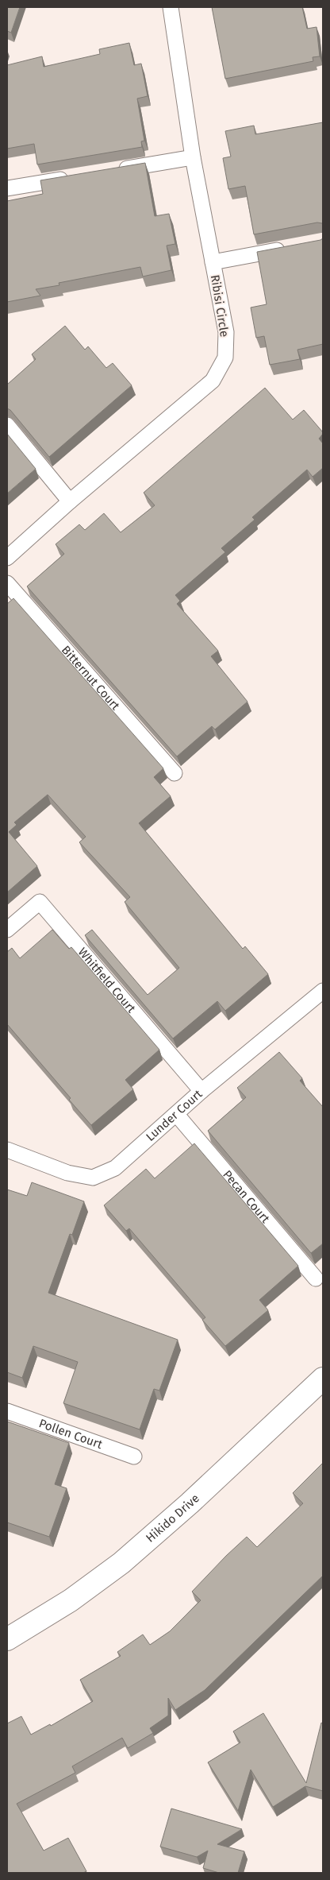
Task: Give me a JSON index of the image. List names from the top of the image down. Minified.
{"streets":{"street":["Hikido Drive"],"lane":["Ribisi Circle","Bitternut Court","Whitfield Court","Lunder Court","Pecan Court","Pollen Court"]},"crossings":[["Whitfield Court","Lunder Court"],["Lunder Court","Pecan Court"]]}
